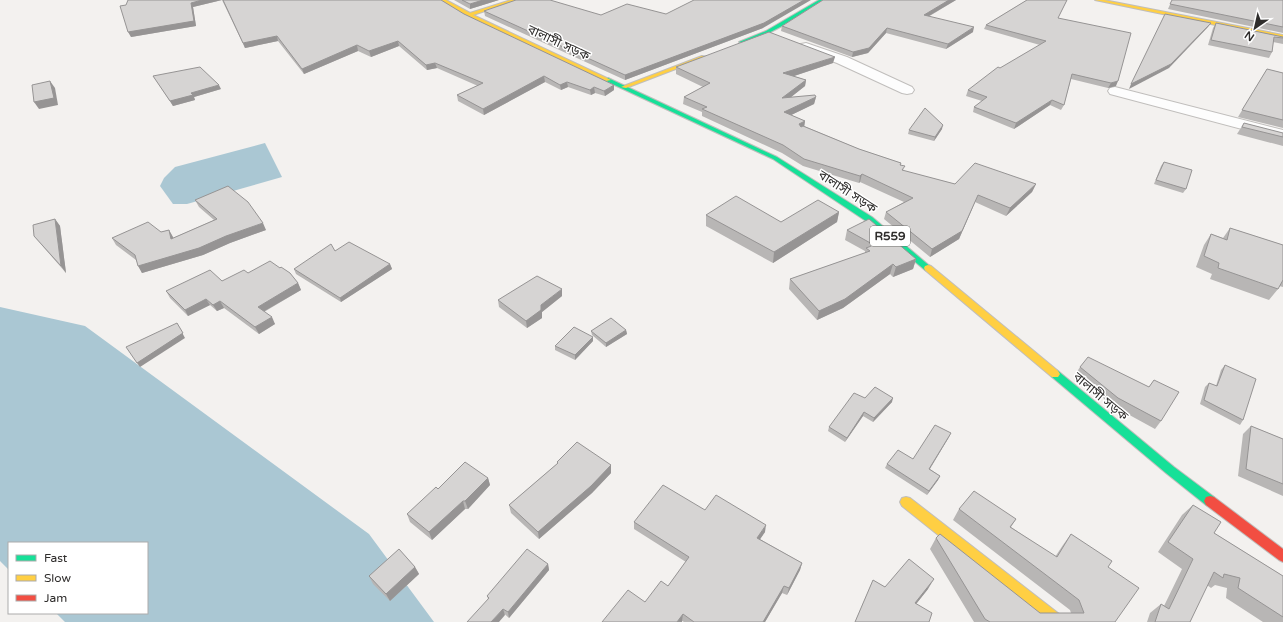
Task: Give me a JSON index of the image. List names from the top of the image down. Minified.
{"streets":{"main road":["বালাসী সড়ক","R559"]},"legend":["Fast","Slow","Jam"],"north":"bottom left"}
